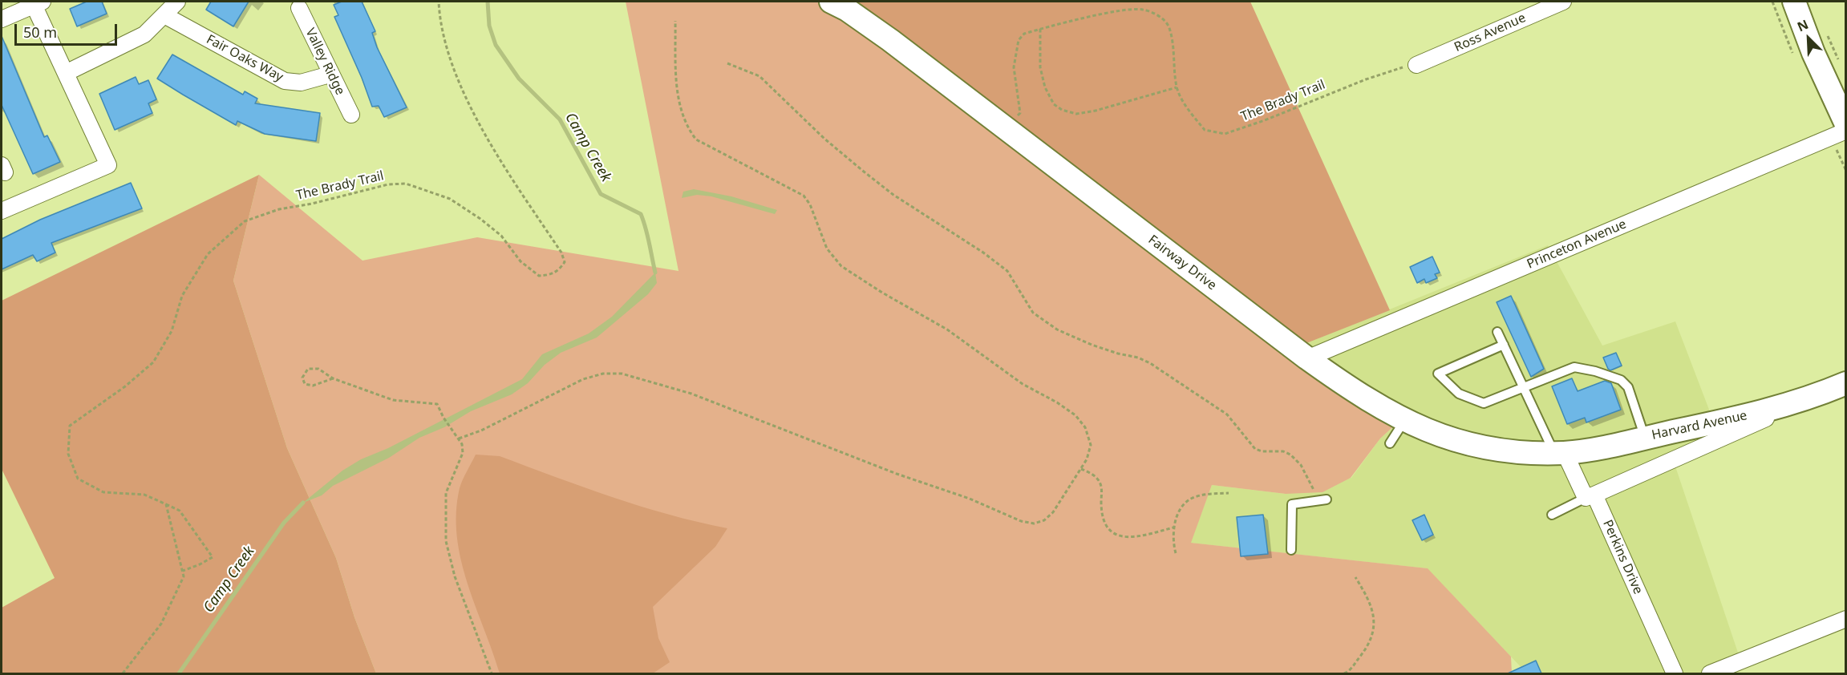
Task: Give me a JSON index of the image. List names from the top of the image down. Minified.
{"streets":{"street":["Ross Avenue","Fair Oaks Way","Valley Ridge","Princeton Avenue","Fairway Drive","Harvard Avenue","Perkins Drive"],"path":["The Brady Trail"]},"crossings":[["Ross Avenue","The Brady Trail"],["Fair Oaks Way","Valley Ridge"],["The Brady Trail","Fairway Drive"],["Princeton Avenue","Fairway Drive"],["Fairway Drive","Harvard Avenue"],["Fairway Drive","Perkins Drive"],["Harvard Avenue","Perkins Drive"]],"water":["Camp Creek"],"scale_bar":"50 m","north":"top left"}
